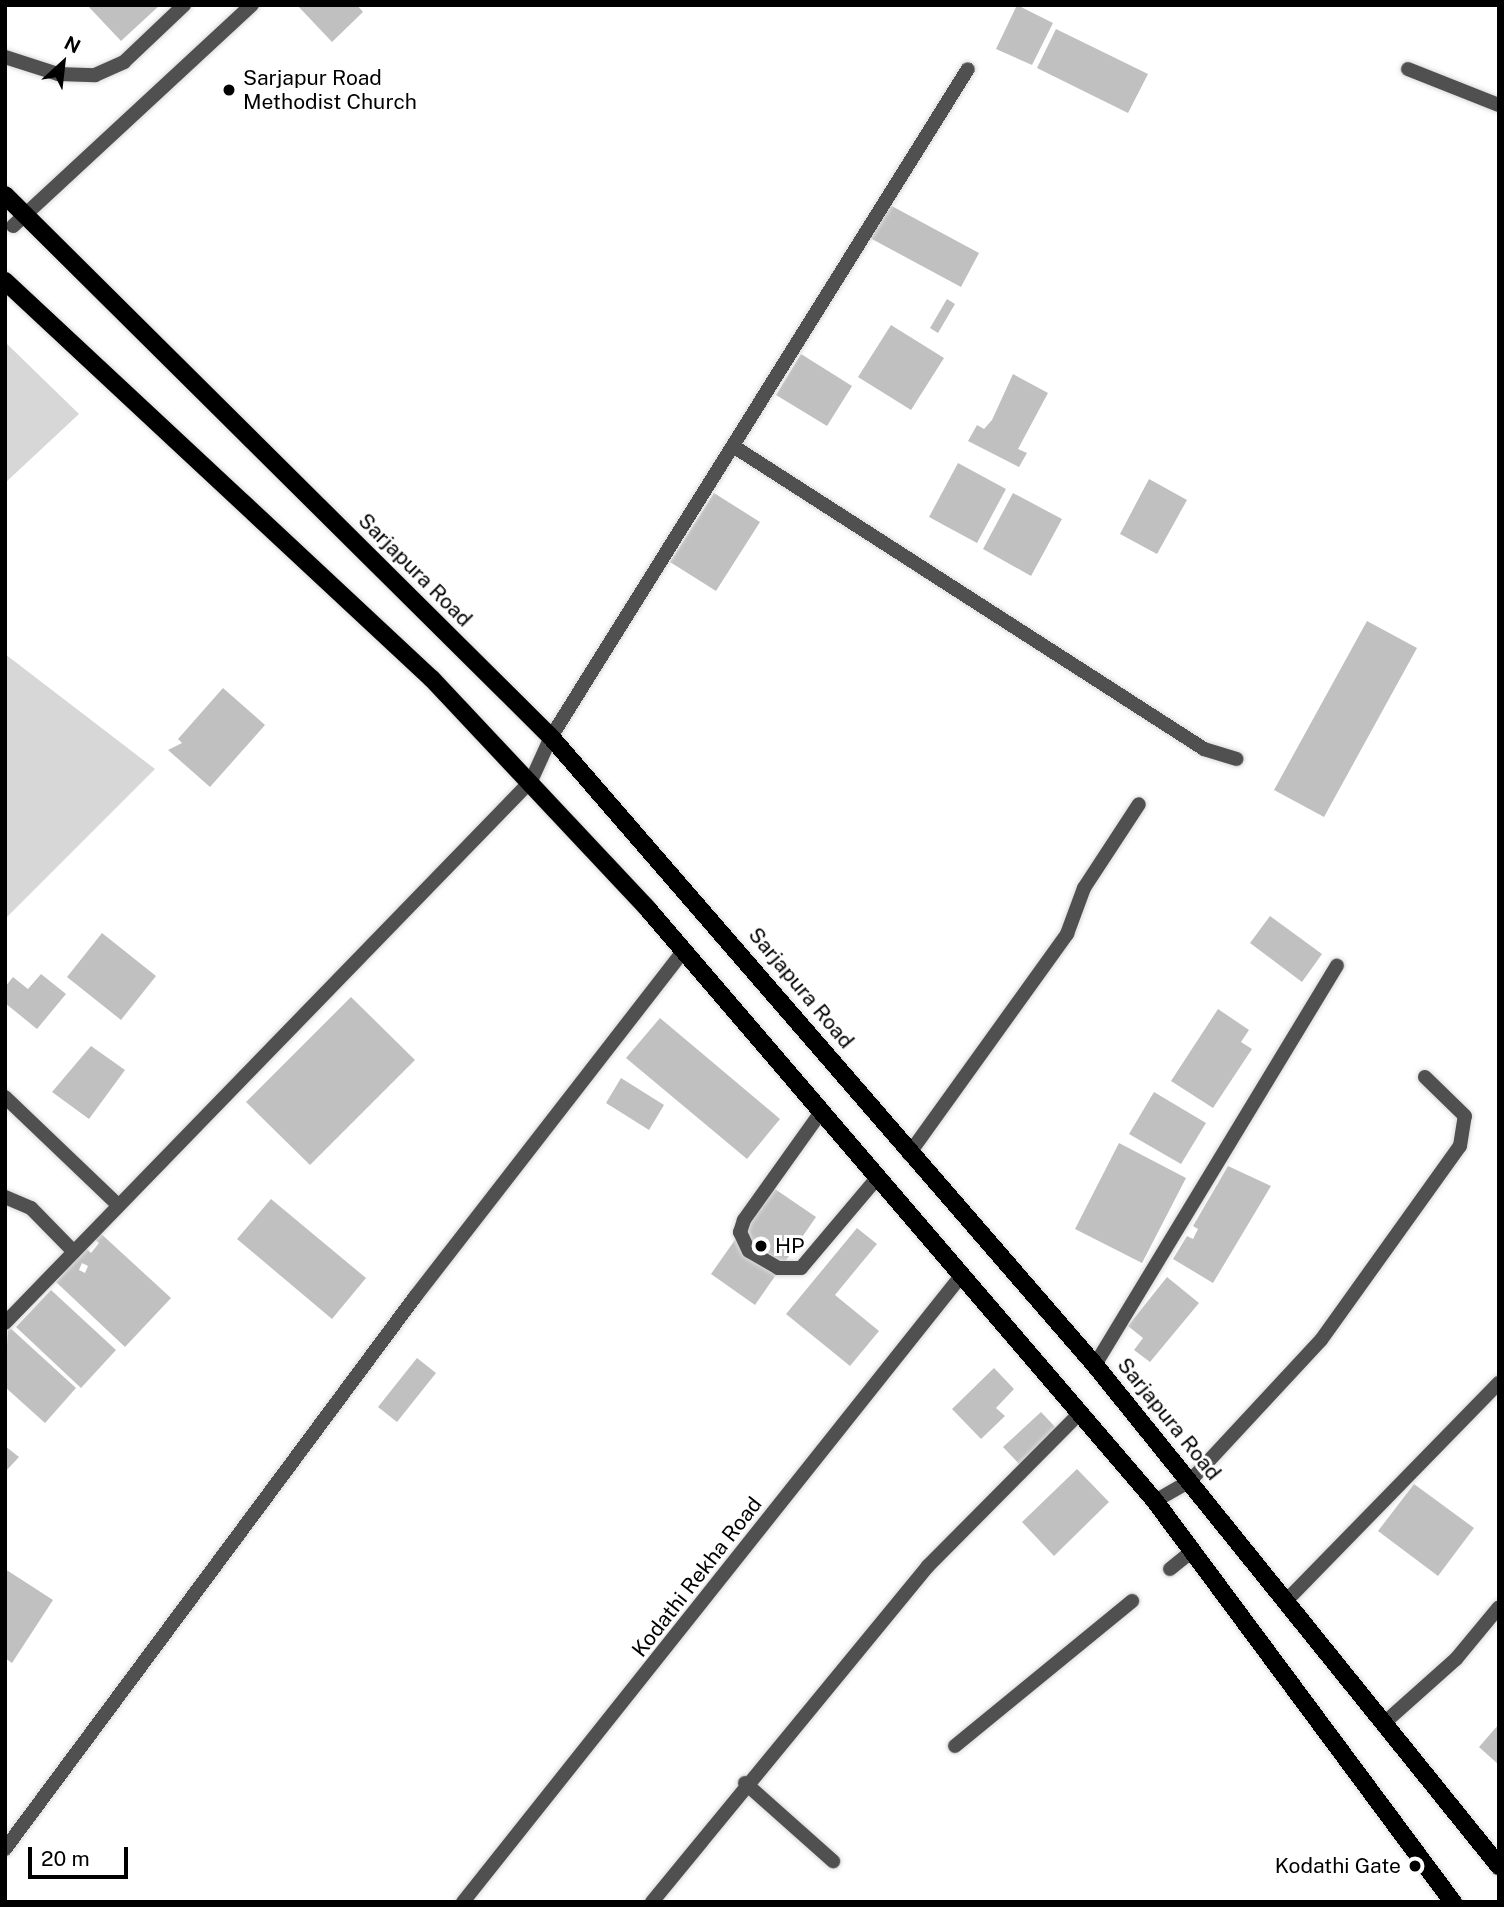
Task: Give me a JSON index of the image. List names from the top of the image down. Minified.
{"streets":{"main road":["Sarjapura Road"],"street":["Kodathi Rekha Road"]},"places":["Sarjapur Road Methodist Church","HP","Kodathi Gate"],"scale_bar":"20 m","north":"top right"}
